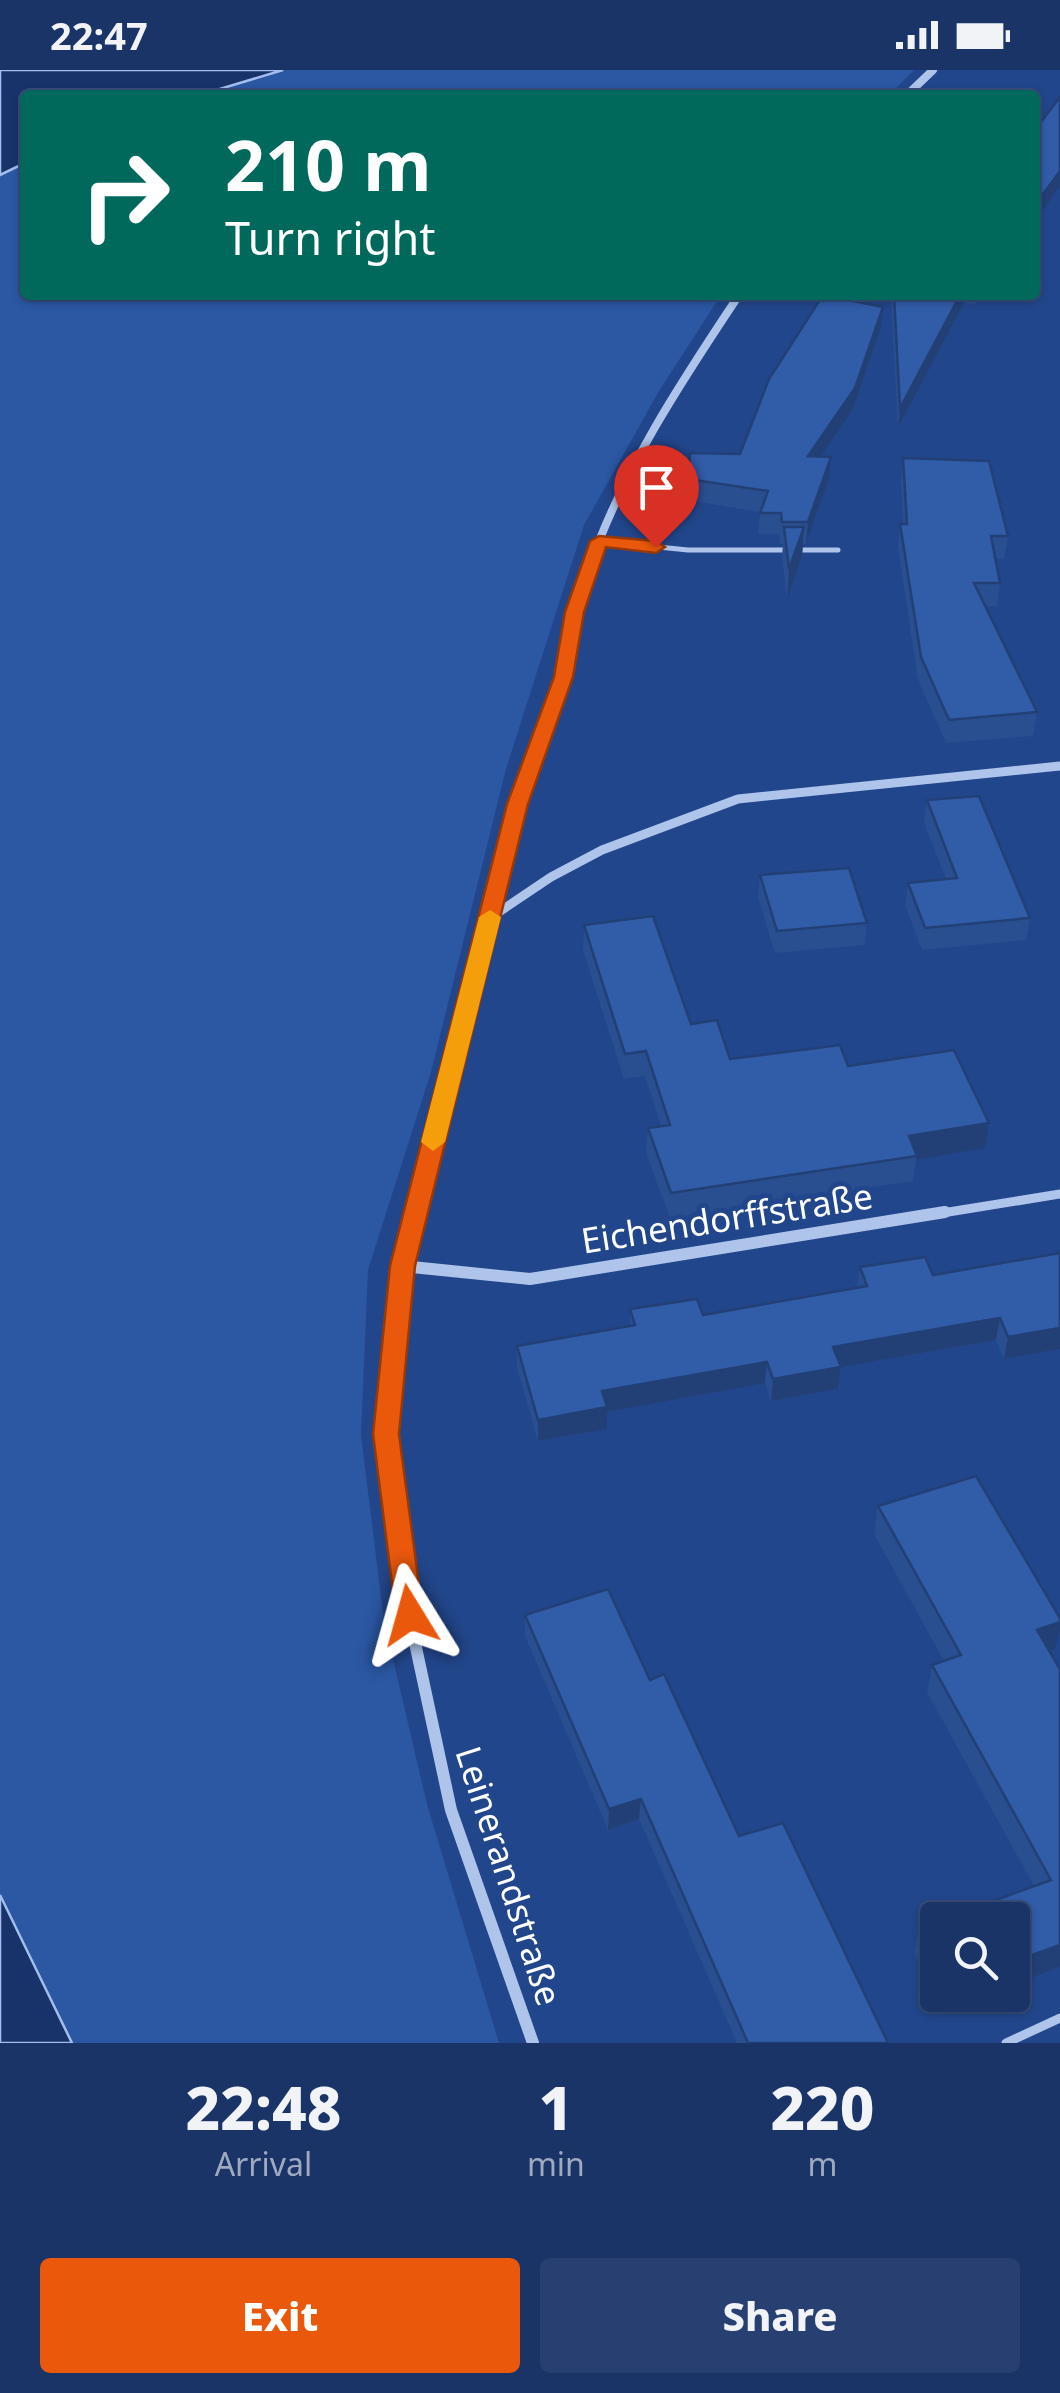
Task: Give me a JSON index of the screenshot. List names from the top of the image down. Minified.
{"streets":{"street":["Eichendorffstraße","Leinerandstraße"]},"crossings":[["Eichendorffstraße","Leinerandstraße"]],"page":{"status":"22:47","turn":["210 m","Turn right"],"eta":["22:48","Arrival","1","min","220","m"],"buttons":["Exit","Share"]}}
